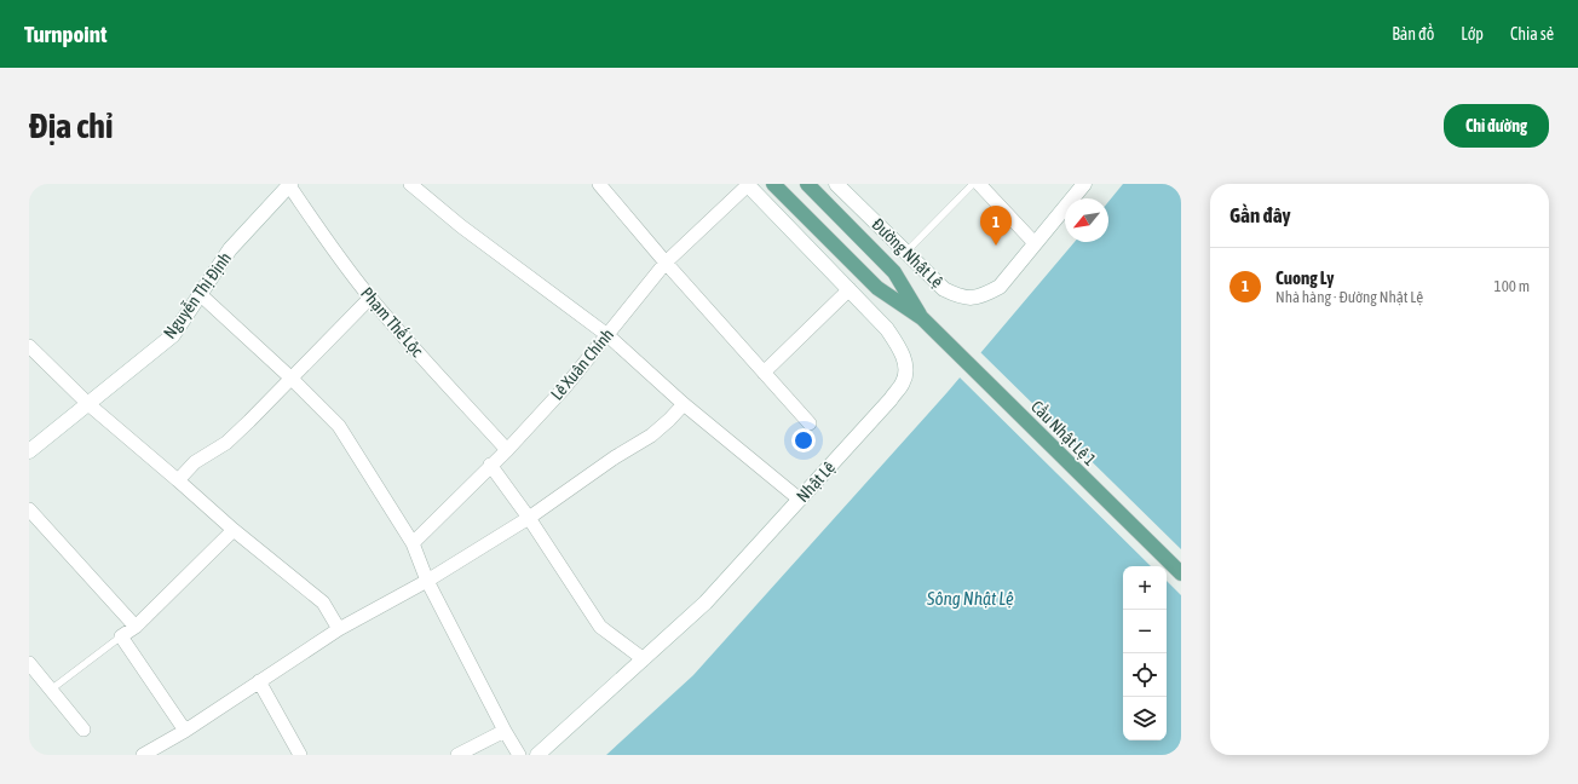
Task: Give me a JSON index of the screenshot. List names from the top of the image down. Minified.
{"streets":{"main road":["Cầu Nhật Lệ 1"],"street":["Đường Nhật Lệ","Nguyễn Thị Định","Phạm Thế Lộc","Lê Xuân Chính","Nhật Lệ"]},"crossings":[["Nguyễn Thị Định","Phạm Thế Lộc"],["Phạm Thế Lộc","Lê Xuân Chính"],["Lê Xuân Chính","Nhật Lệ"]],"water":["Sông Nhật Lệ"],"north":"bottom left","page":{"header":"Turnpoint","nav":["Bản đồ","Lớp","Chia sẻ"],"buttons":"Chỉ đường","title":"Địa chỉ","heading":"Gần đây","pins":"1","list":[{"mark":"1","name":"Cuong Ly","note":"Nhà hàng · Đường Nhật Lệ","value":"100 m"}],"map_buttons":["+","−"]}}
